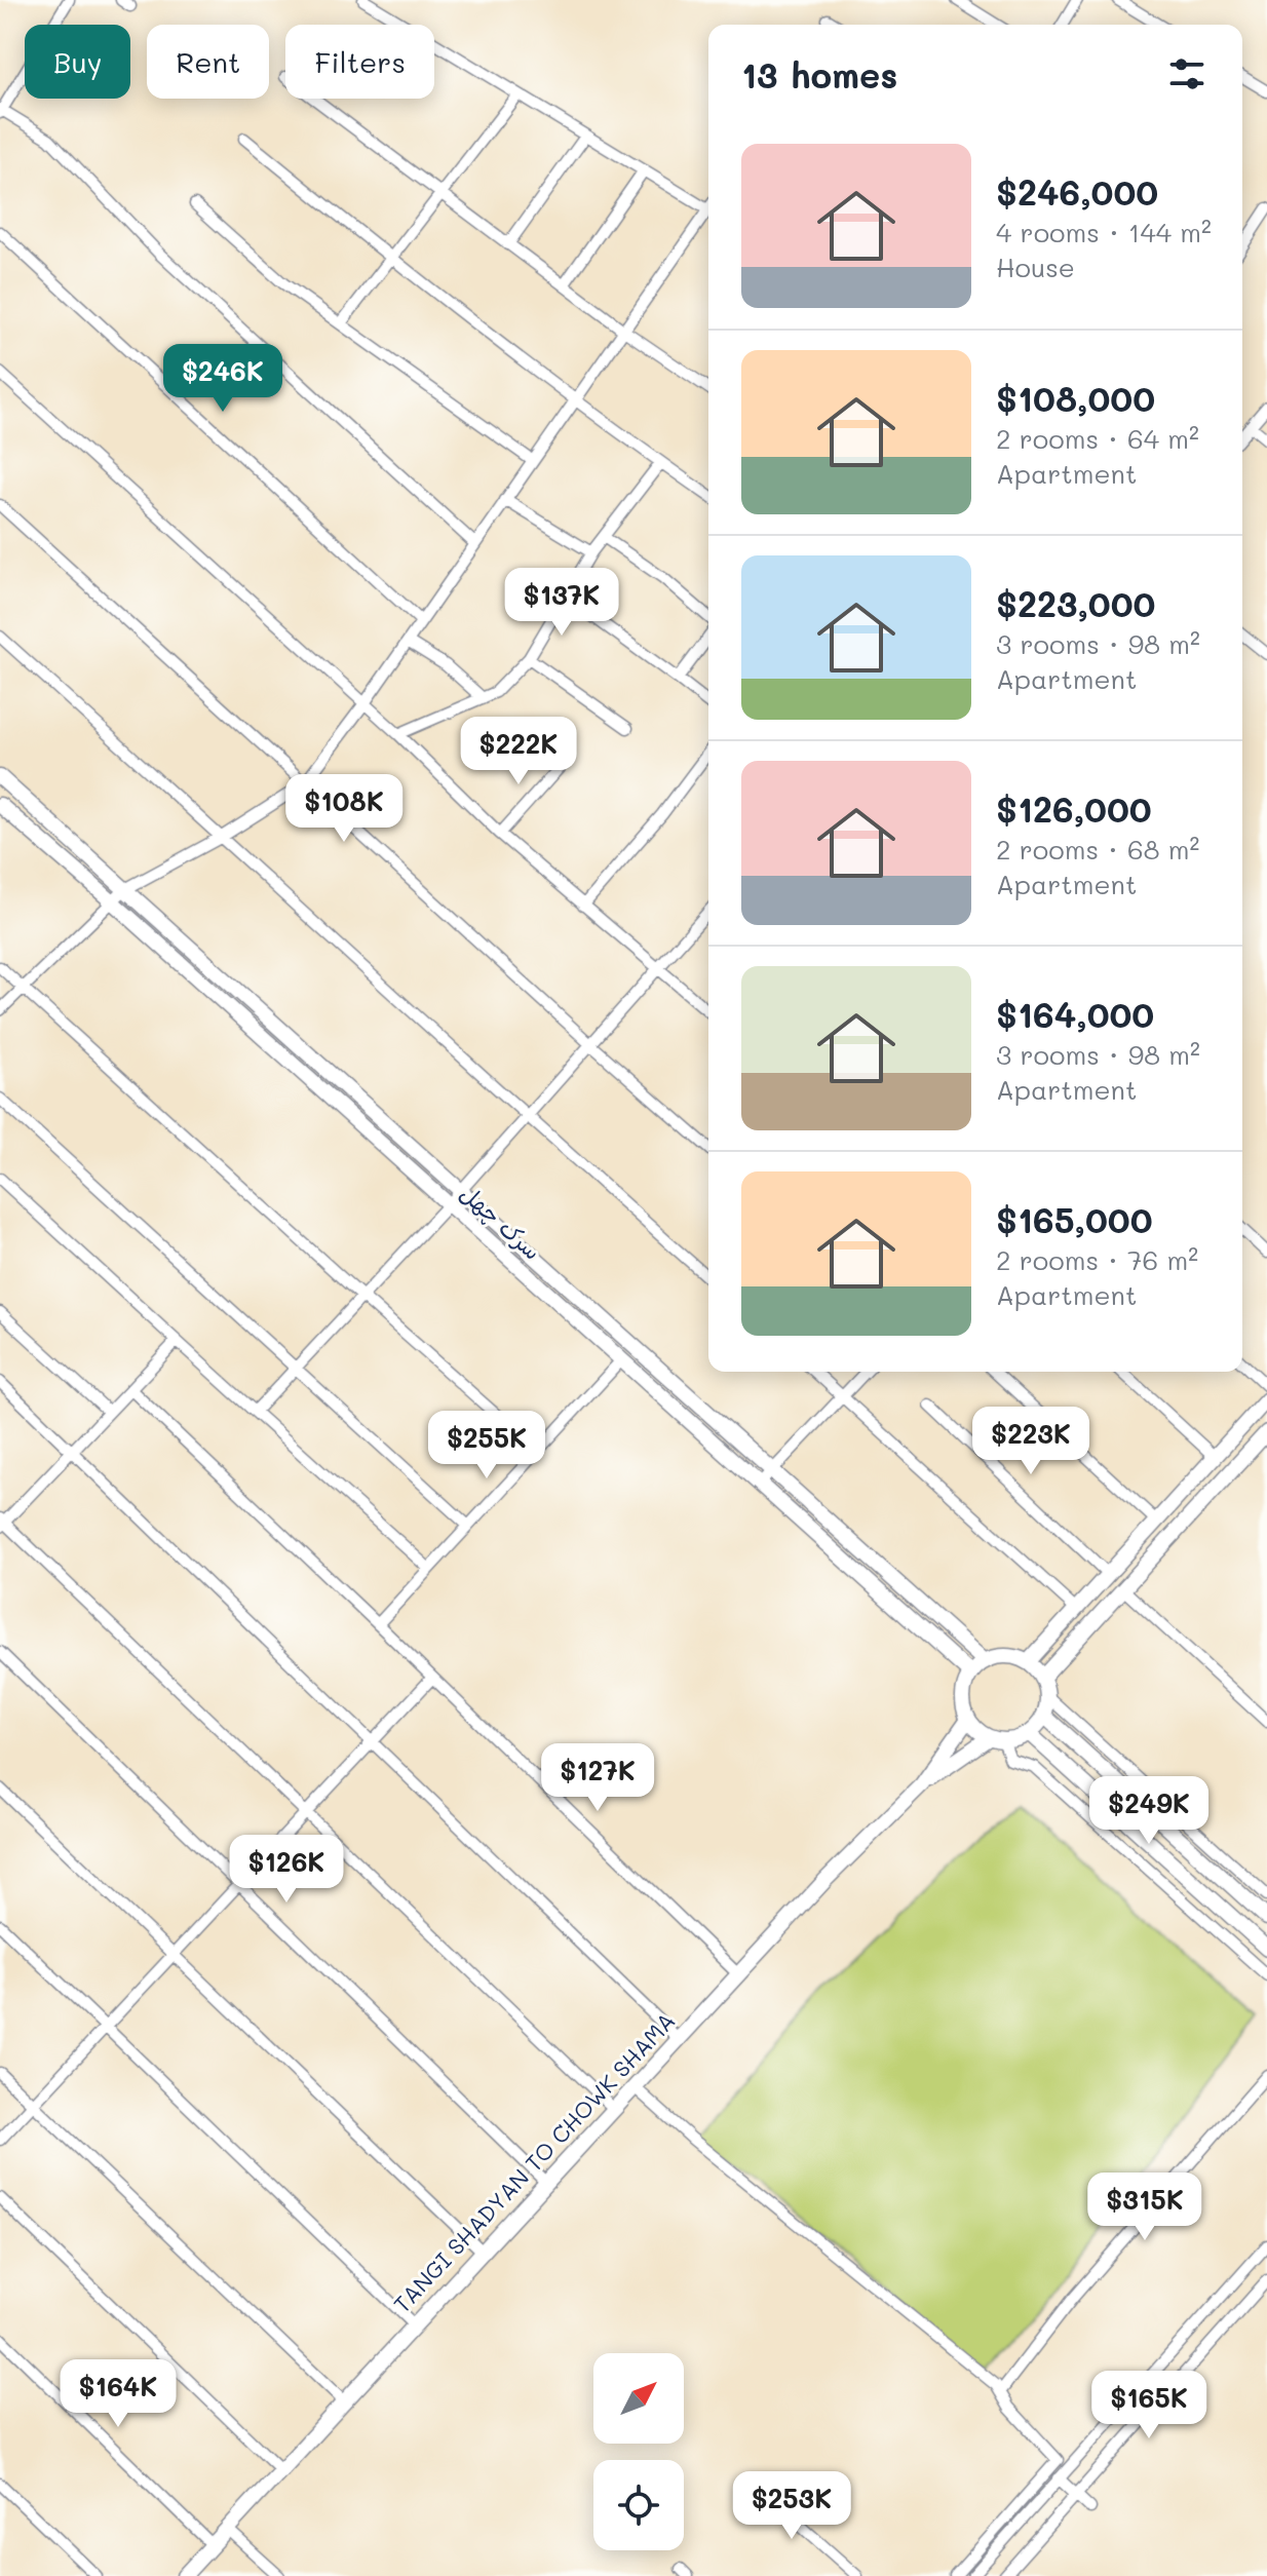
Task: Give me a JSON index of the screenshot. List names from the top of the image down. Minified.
{"streets":{"main road":["سرک چهل","TANGI SHADYAN TO CHOWK SHAMA"]},"north":"top right","page":{"chip":["Buy","Rent","Filters"],"heading":"13 homes","list":[{"name":"$246,000","note":"4 rooms · 144 m² · House"},{"name":"$108,000","note":"2 rooms · 64 m² · Apartment"},{"name":"$223,000","note":"3 rooms · 98 m² · Apartment"},{"name":"$126,000","note":"2 rooms · 68 m² · Apartment"},{"name":"$164,000","note":"3 rooms · 98 m² · Apartment"},{"name":"$165,000","note":"2 rooms · 76 m² · Apartment"}],"price":["$246K","$137K","$222K","$108K","$223K","$255K","$127K","$249K","$126K","$315K","$164K","$165K","$253K"]}}
